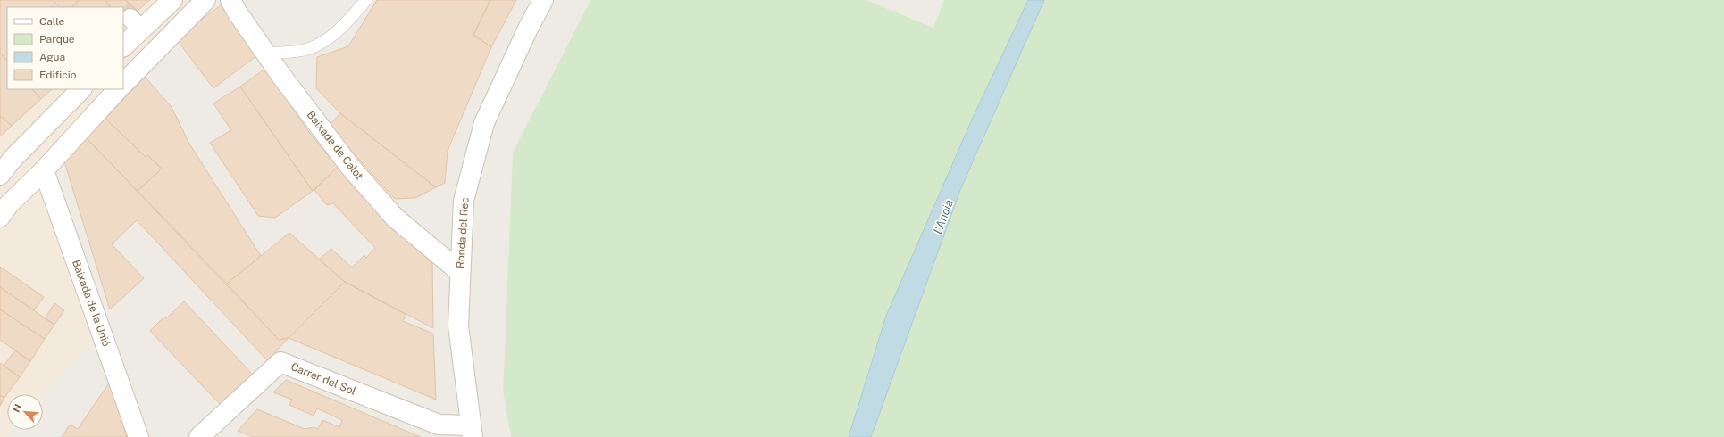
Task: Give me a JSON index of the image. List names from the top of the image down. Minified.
{"streets":{"street":["Baixada de Calot","Ronda del Rec","Baixada de la Unió","Carrer del Sol"]},"crossings":[["Baixada de Calot","Ronda del Rec"],["Ronda del Rec","Carrer del Sol"]],"water":["l'Anoia"],"legend":["Calle","Parque","Agua","Edificio"],"north":"top left"}
